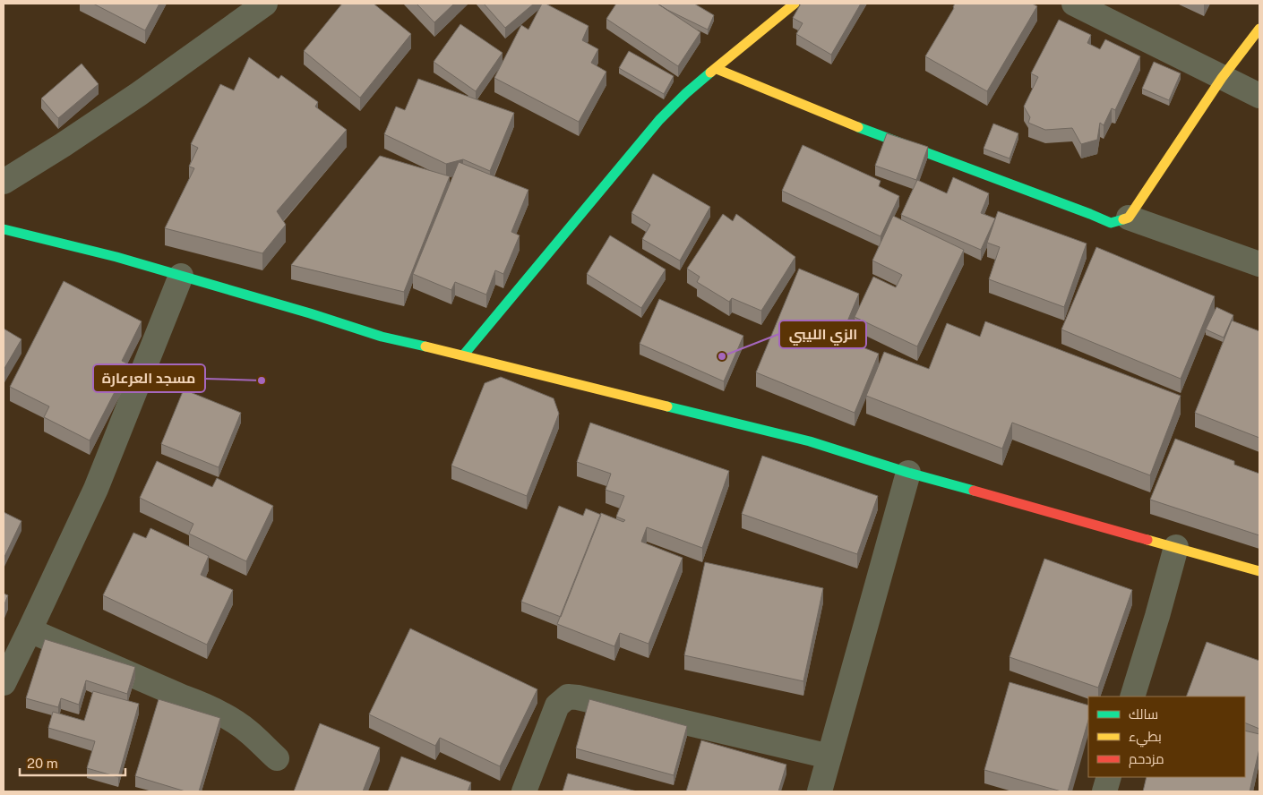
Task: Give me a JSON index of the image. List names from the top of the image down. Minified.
{"places":["الزي الليبي","مسجد العرعارة"],"legend":["سالك","بطيء","مزدحم"],"scale_bar":"20 m"}
